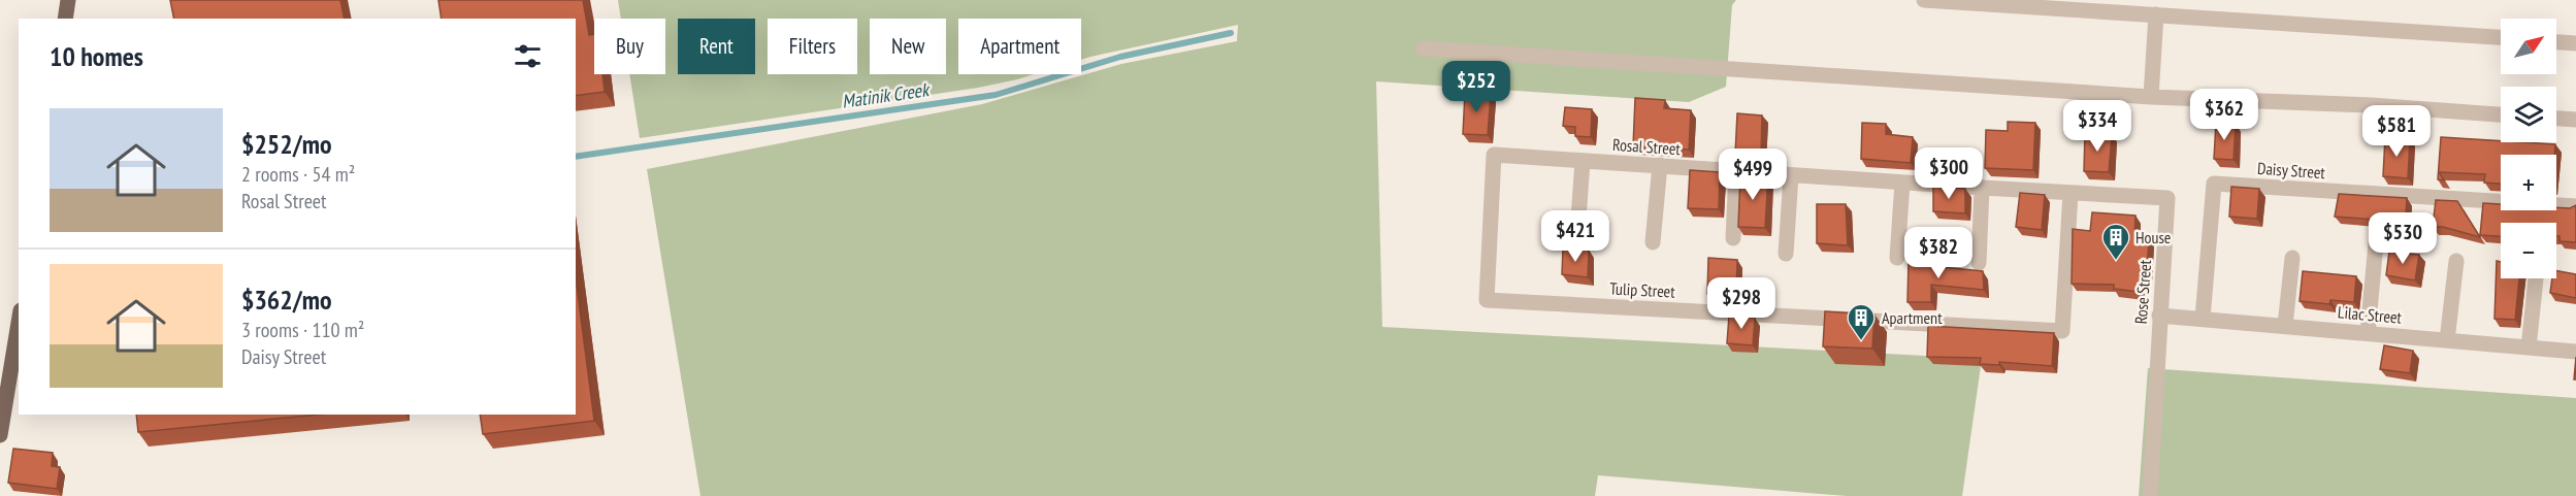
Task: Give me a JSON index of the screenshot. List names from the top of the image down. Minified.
{"streets":{"street":["Rosal Street","Daisy Street","Tulip Street","Rose Street","Lilac Street"]},"crossings":[["Rosal Street","Tulip Street"],["Rosal Street","Rose Street"],["Daisy Street","Lilac Street"],["Rose Street","Lilac Street"]],"water":["Matinik Creek"],"places":{"building":["House","Apartment"]},"north":"top right","page":{"map_buttons":["+","−"],"chip":["Buy","Rent","Filters","New","Apartment"],"heading":"10 homes","price":["$252","$362","$334","$581","$300","$499","$421","$530","$382","$298"],"list":[{"name":"$252/mo","note":"2 rooms · 54 m² · Rosal Street"},{"name":"$362/mo","note":"3 rooms · 110 m² · Daisy Street"}]}}
